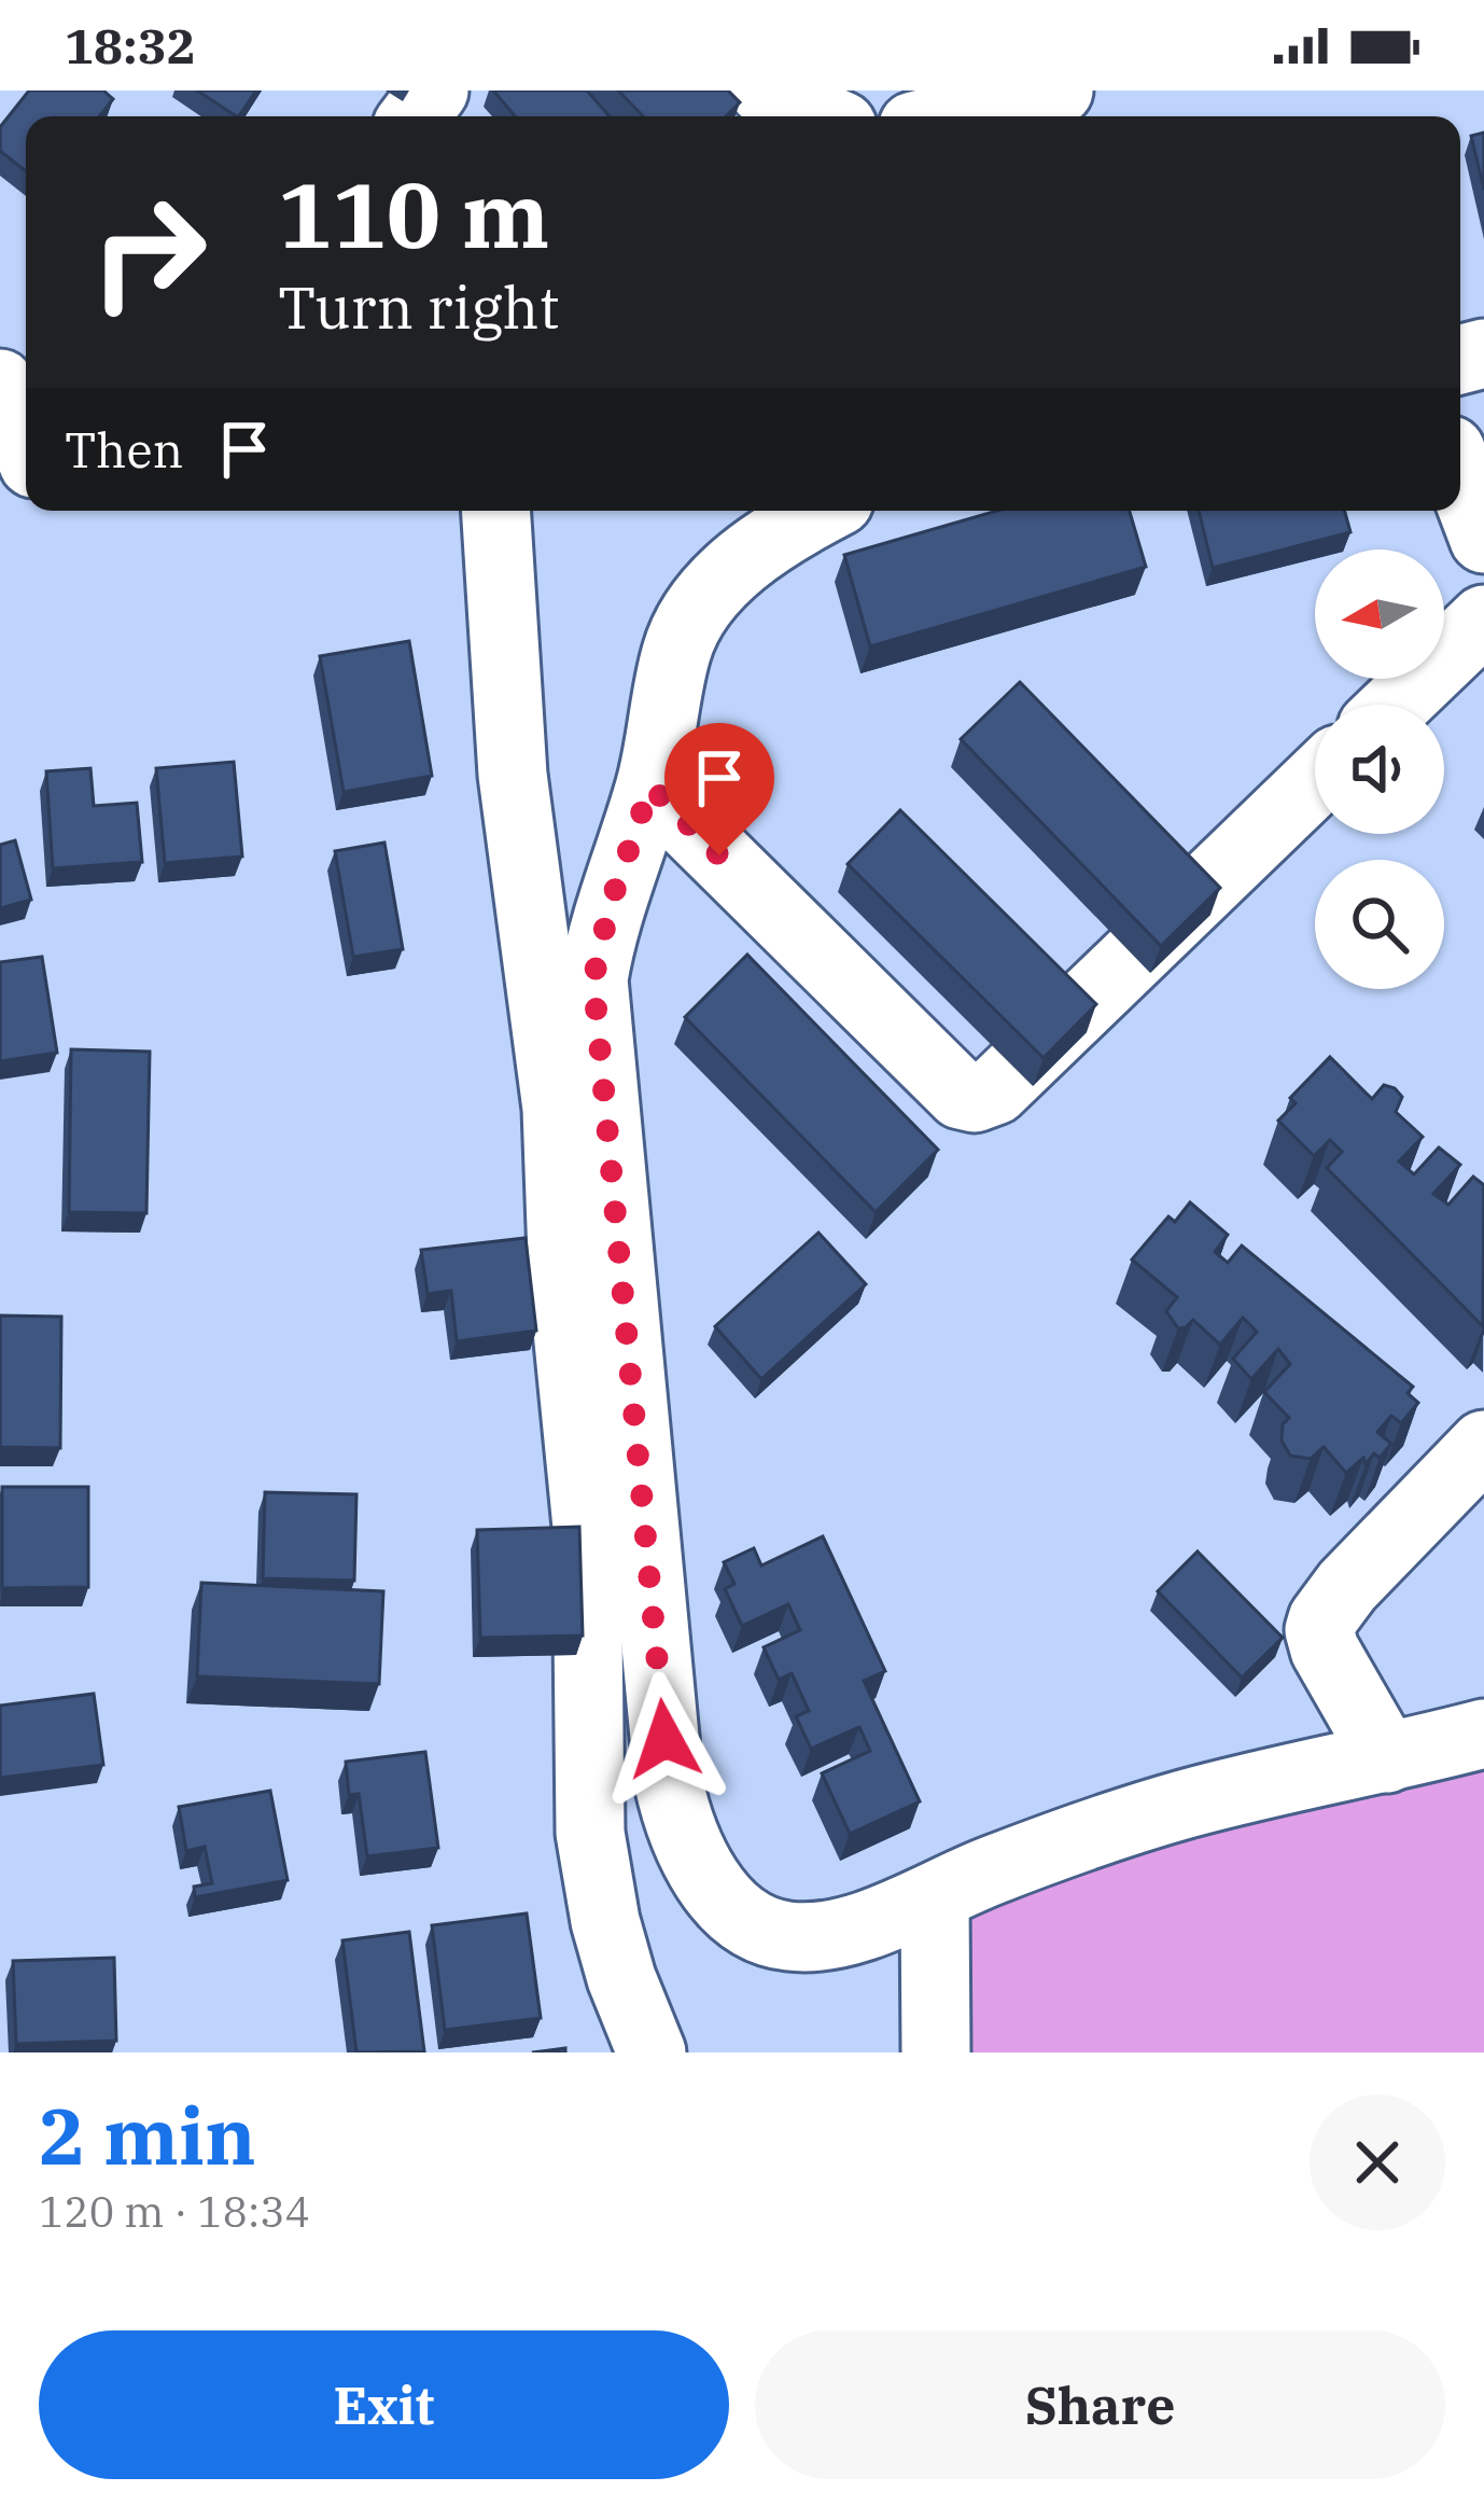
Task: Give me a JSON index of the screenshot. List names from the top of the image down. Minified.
{"north":"left","page":{"status":"18:32","turn":["110 m","Turn right"],"then":"Then","heading":["2 min","120 m · 18:34"],"buttons":["Exit","Share"]}}
